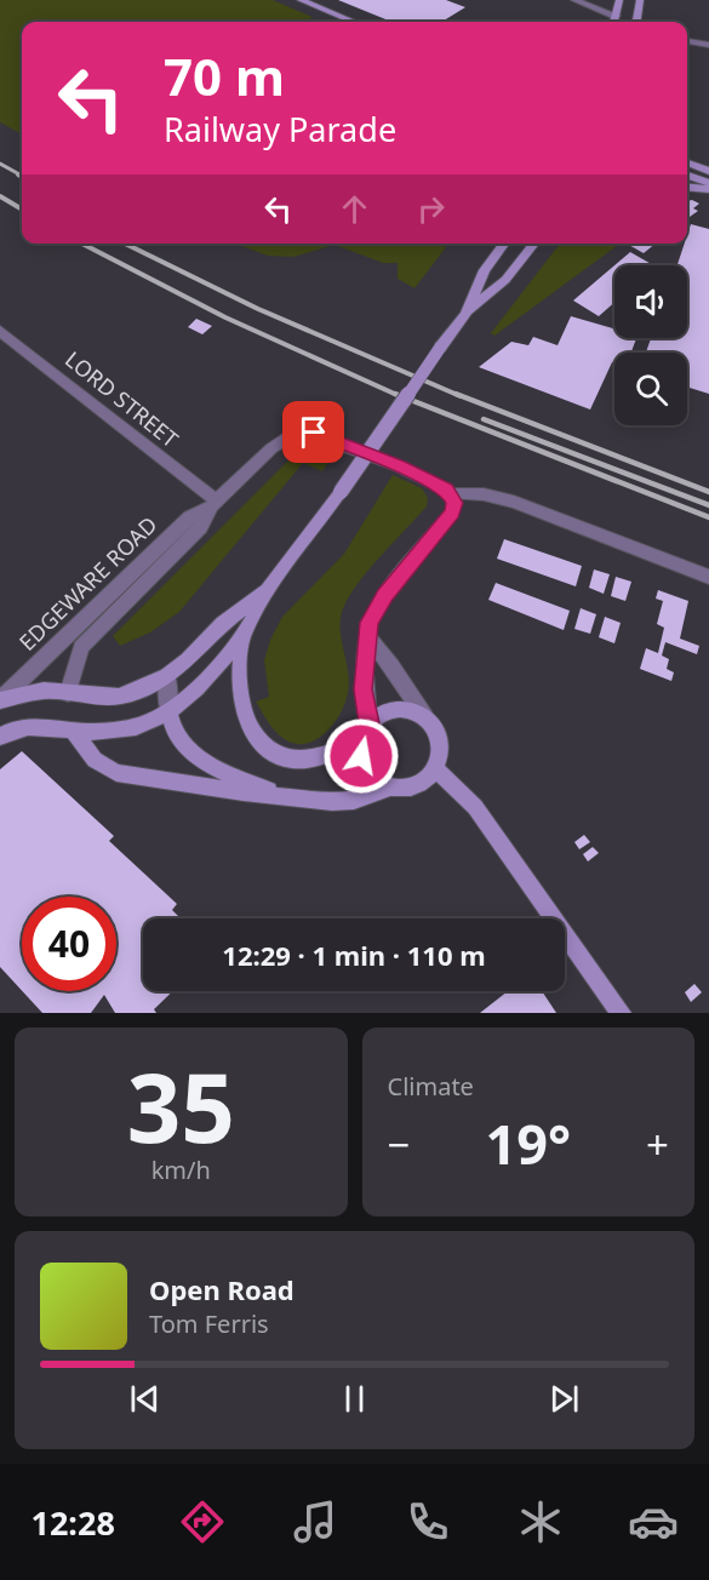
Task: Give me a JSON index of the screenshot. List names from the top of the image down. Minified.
{"streets":{"street":["LORD STREET","EDGEWARE ROAD"]},"crossings":[["LORD STREET","EDGEWARE ROAD"]],"page":{"turn":["70 m","Railway Parade"],"limit":"40","trip":"12:29 · 1 min · 110 m","tile":[["35","km/h"],"Climate"],"heat":["−","19°","+"],"song":["Open Road","Tom Ferris"],"tabs":"12:28"}}
